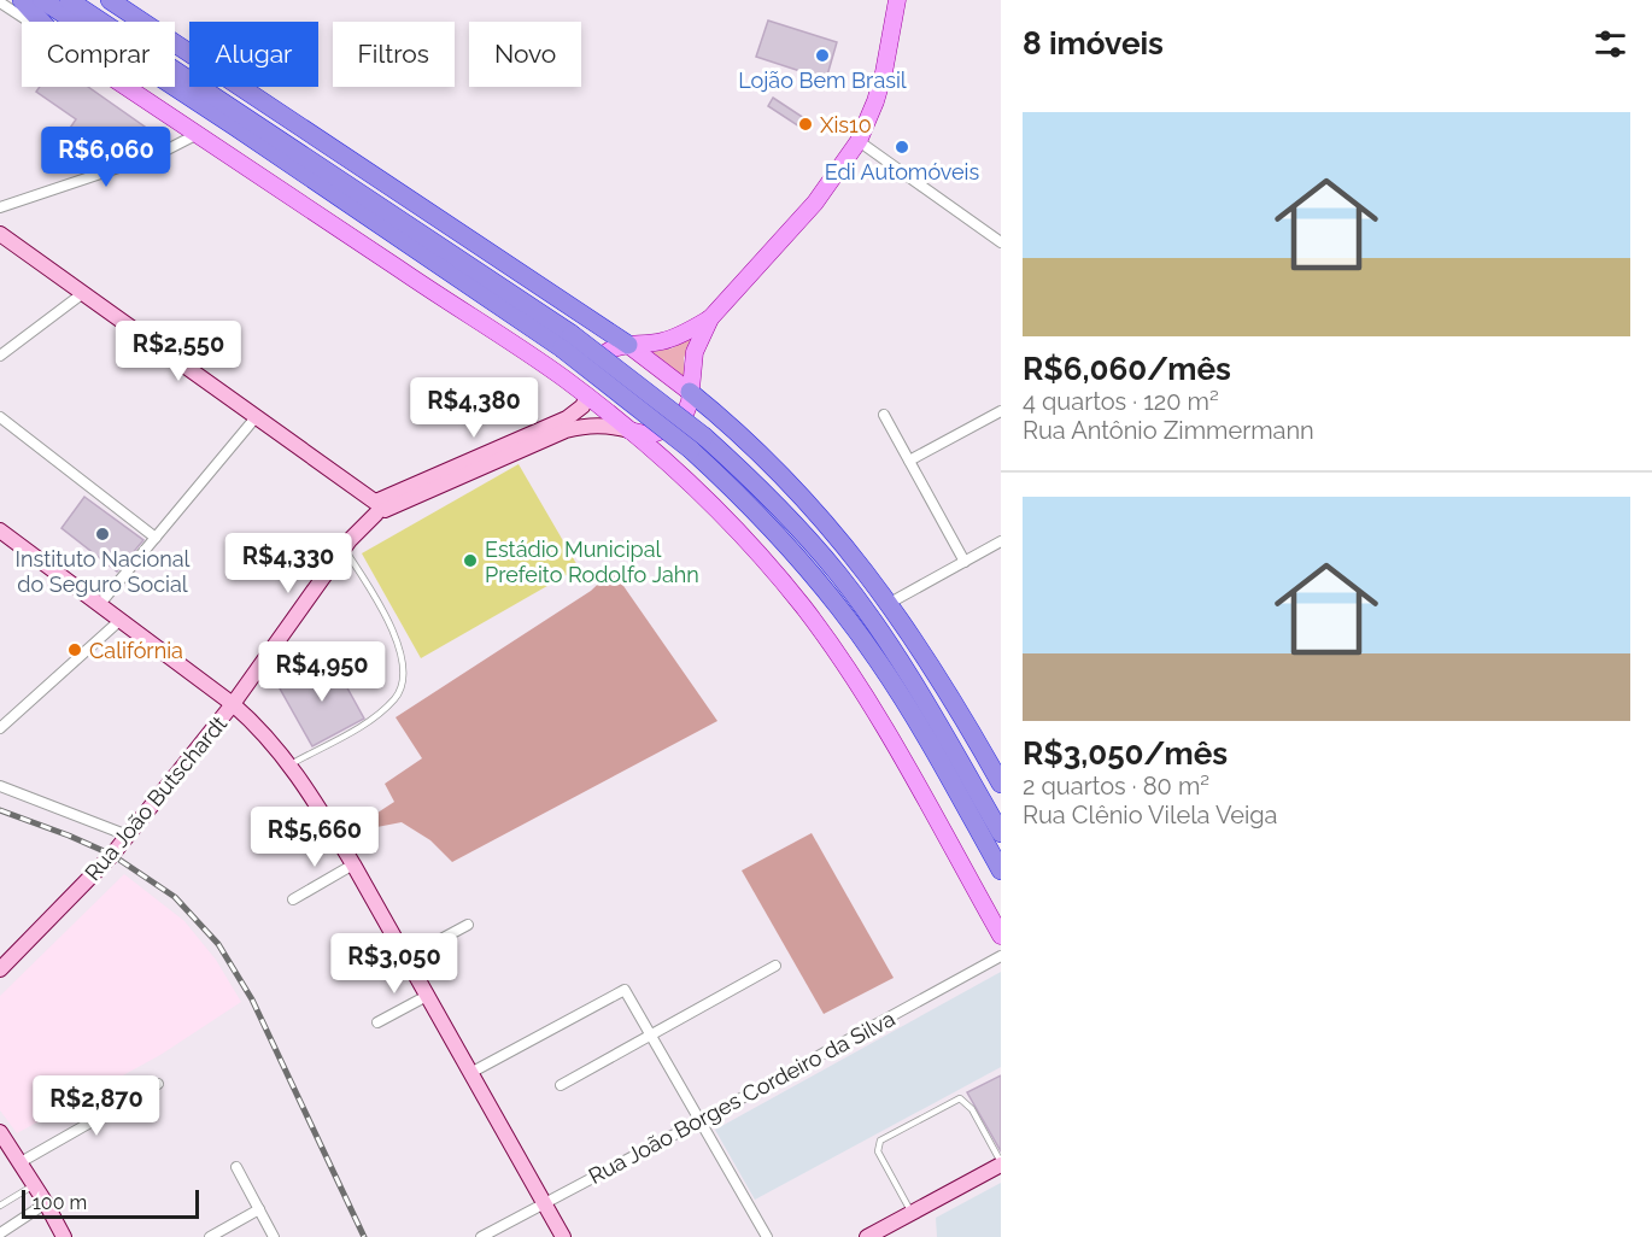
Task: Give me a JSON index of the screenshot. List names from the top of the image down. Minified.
{"streets":{"main road":["Rua João Butschardt"],"street":["Rua João Borges Cordeiro da Silva"]},"places":["Lojão Bem Brasil","Xis10","Edi Automóveis","Instituto Nacional do Seguro Social","Estádio Municipal Prefeito Rodolfo Jahn","Califórnia"],"scale_bar":"100 m","page":{"heading":"8 imóveis","chip":["Comprar","Alugar","Filtros","Novo"],"list":[{"name":"R$6,060/mês","note":"4 quartos · 120 m² · Rua Antônio Zimmermann"},{"name":"R$3,050/mês","note":"2 quartos · 80 m² · Rua Clênio Vilela Veiga"}],"price":["R$6,060","R$2,550","R$4,380","R$4,330","R$4,950","R$5,660","R$3,050","R$2,870"],"scale":"100 m"}}
